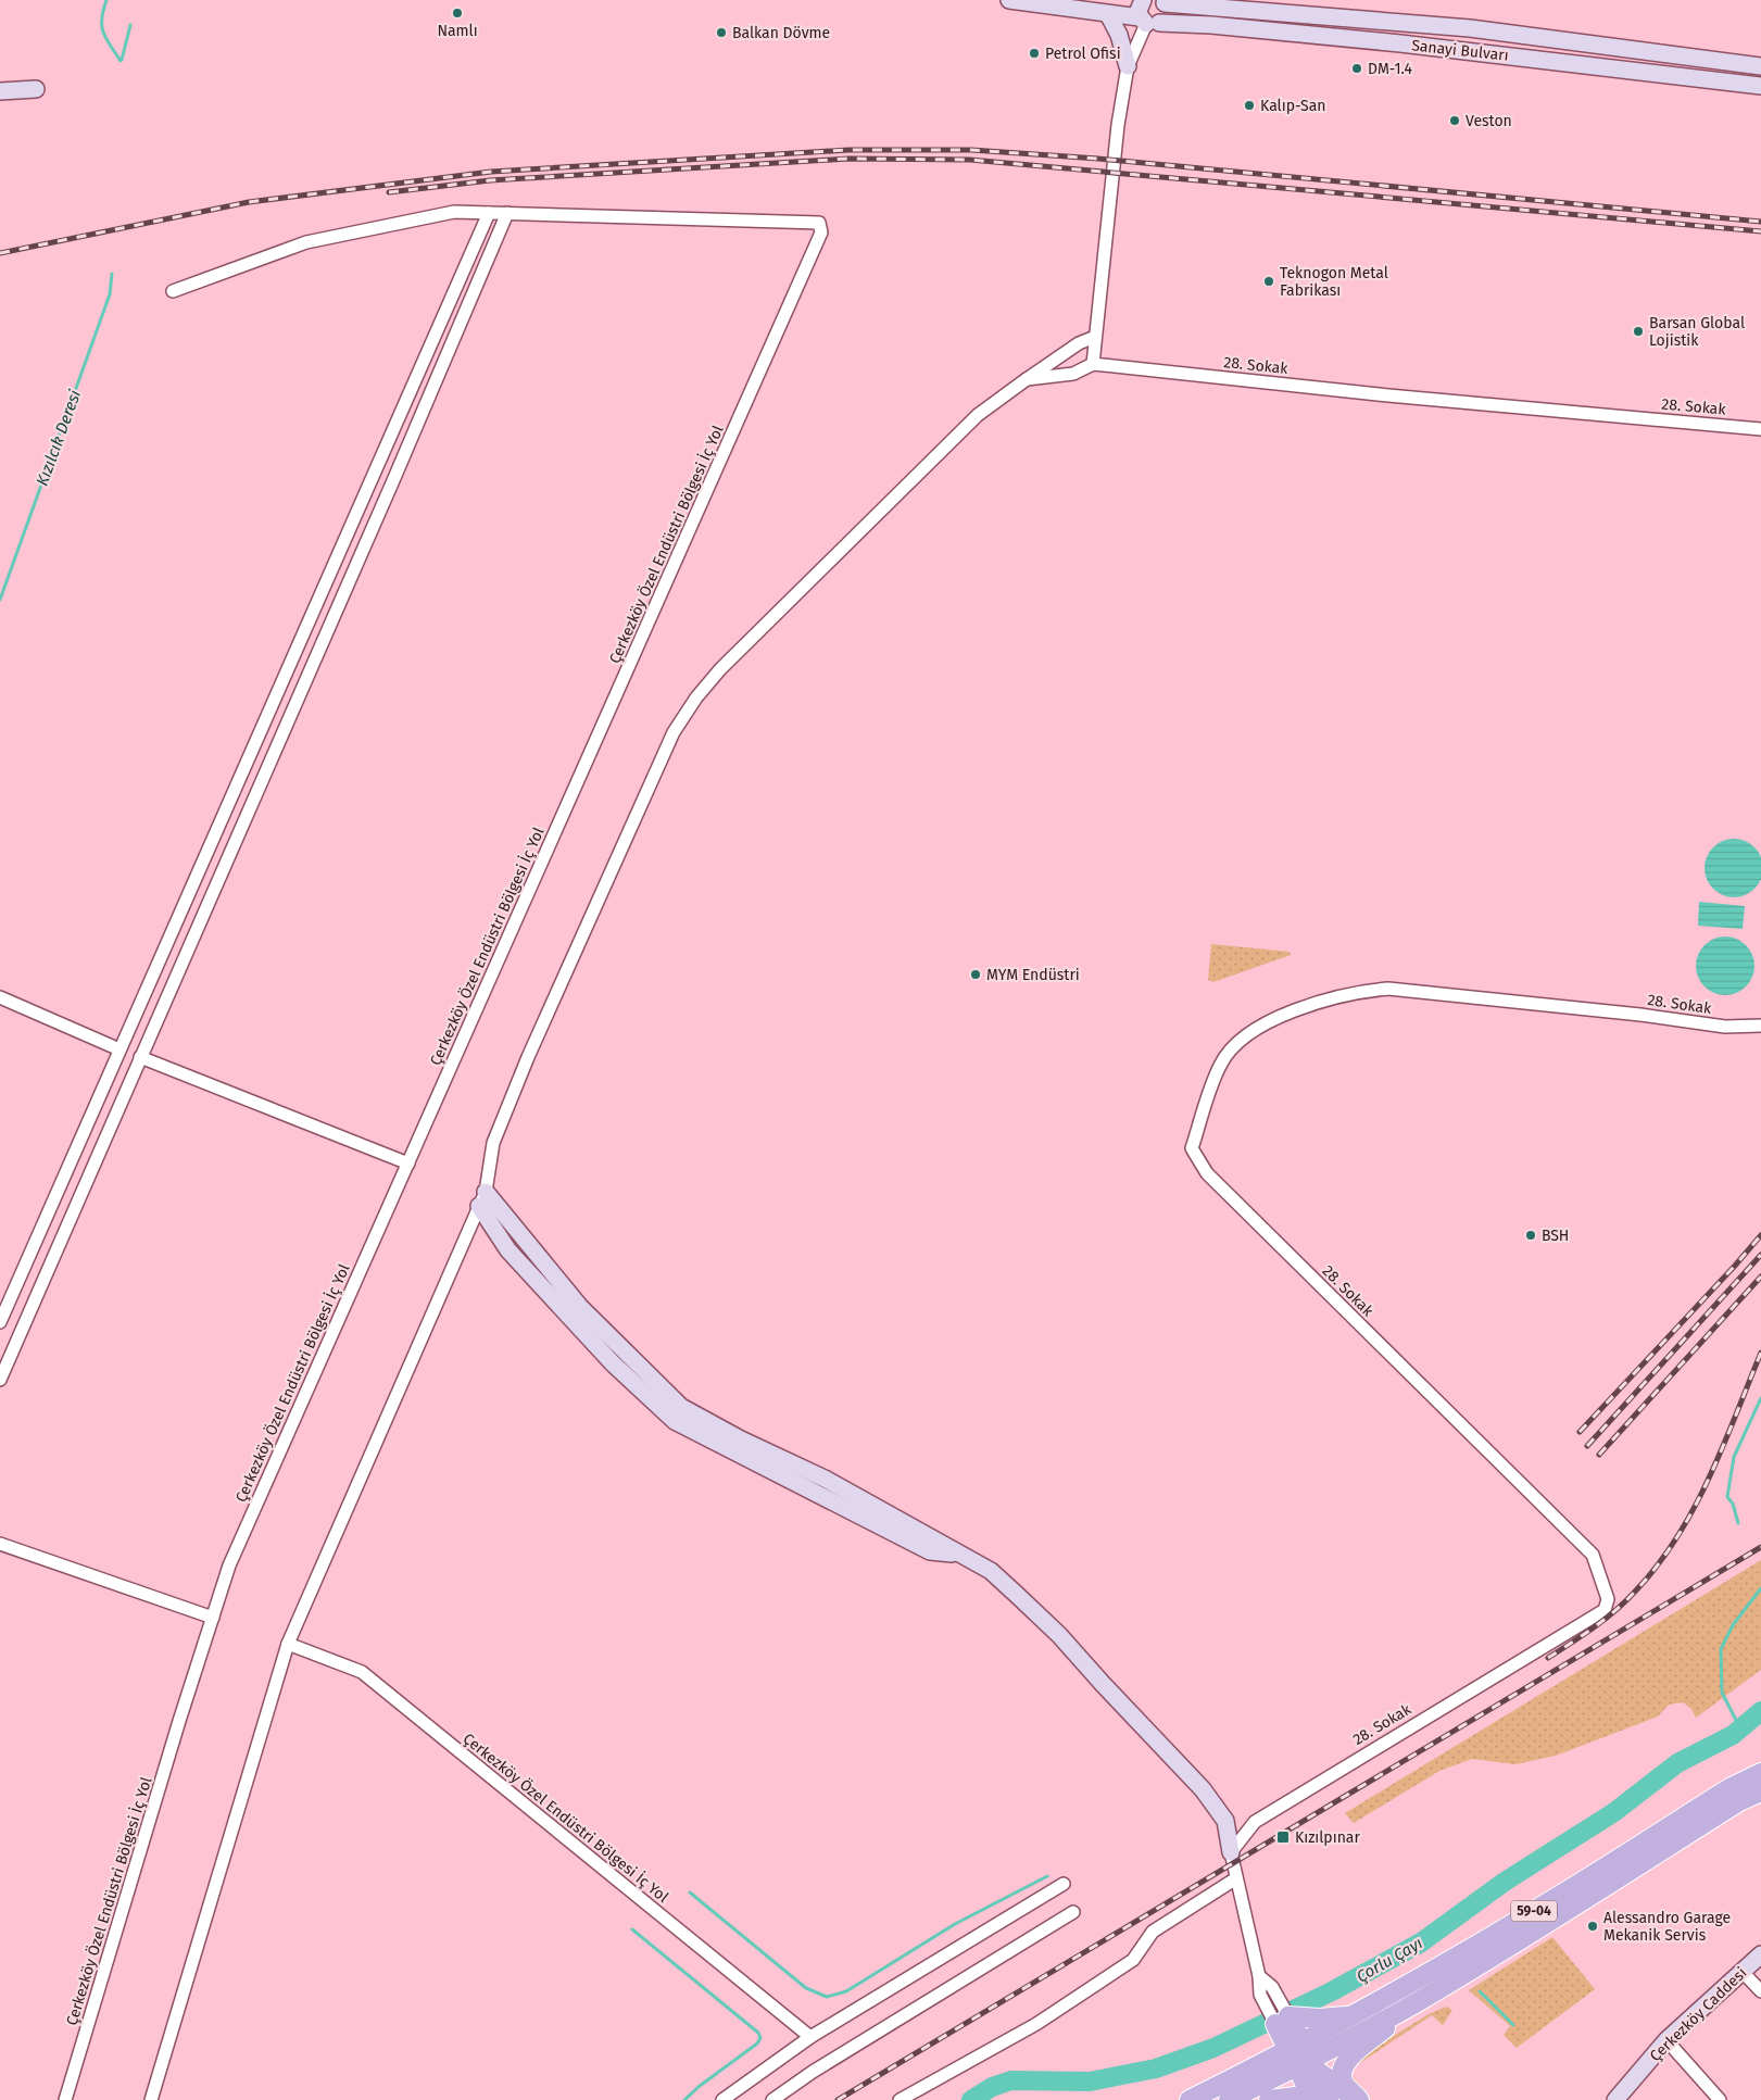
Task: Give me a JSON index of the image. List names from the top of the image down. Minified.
{"streets":{"main road":["Sanayi Bulvarı","59-04","Çerkezköy Caddesi"],"street":["28. Sokak","Çerkezköy Özel Endüstri Bölgesi İç Yol"]},"water":["Kızılcık Deresi","Çorlu Çayı"],"places":{"other":["Namlı","Balkan Dövme","Petrol Ofisi","DM-1.4","Kalıp-San","Veston","Teknogon Metal Fabrikası","Barsan Global Lojistik","MYM Endüstri","BSH","Alessandro Garage Mekanik Servis"],"transit":["Kızılpınar"]}}
